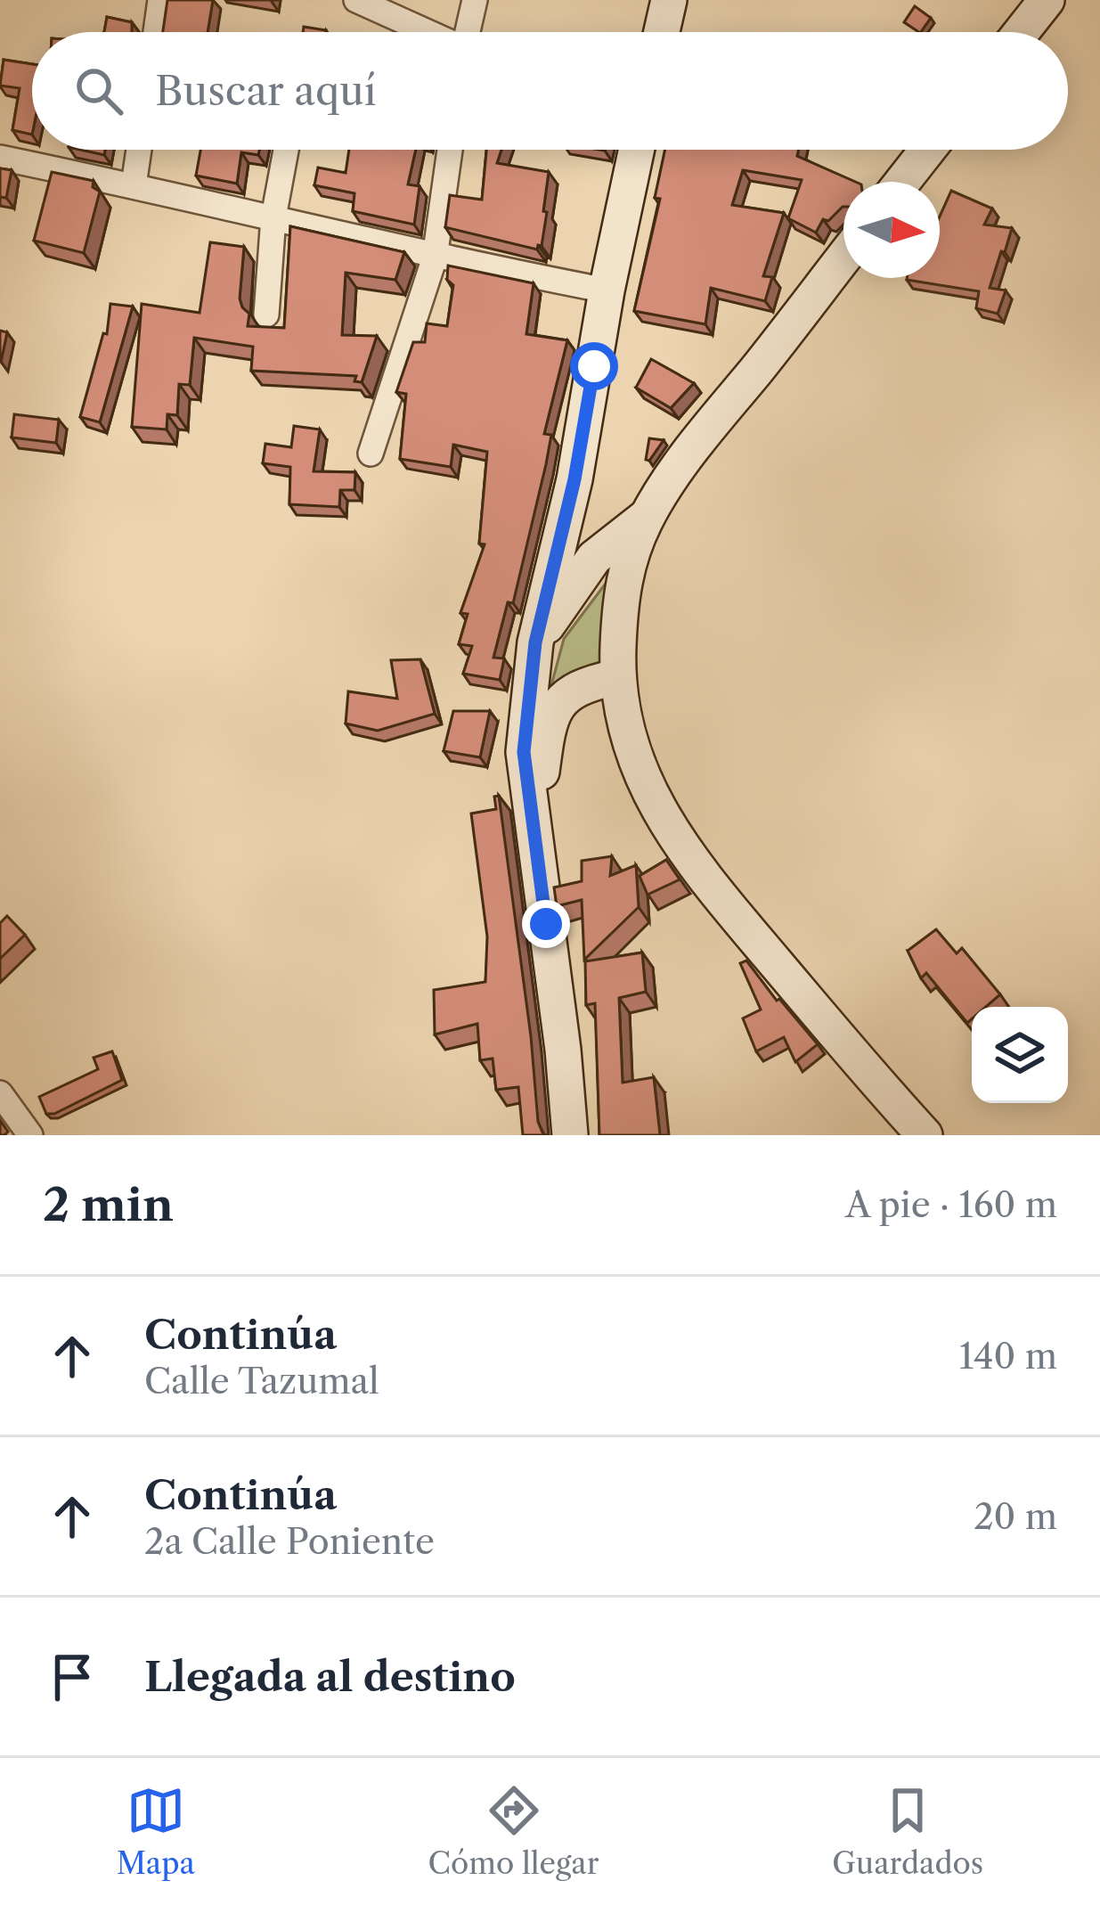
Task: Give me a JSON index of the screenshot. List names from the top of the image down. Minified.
{"north":"right","page":{"search":"Buscar aquí","heading":["2 min","A pie · 160 m"],"list":[["Continúa","Calle Tazumal","140 m"],["Continúa","2a Calle Poniente","20 m"],"Llegada al destino"],"nav":["Mapa","Cómo llegar","Guardados"]}}
